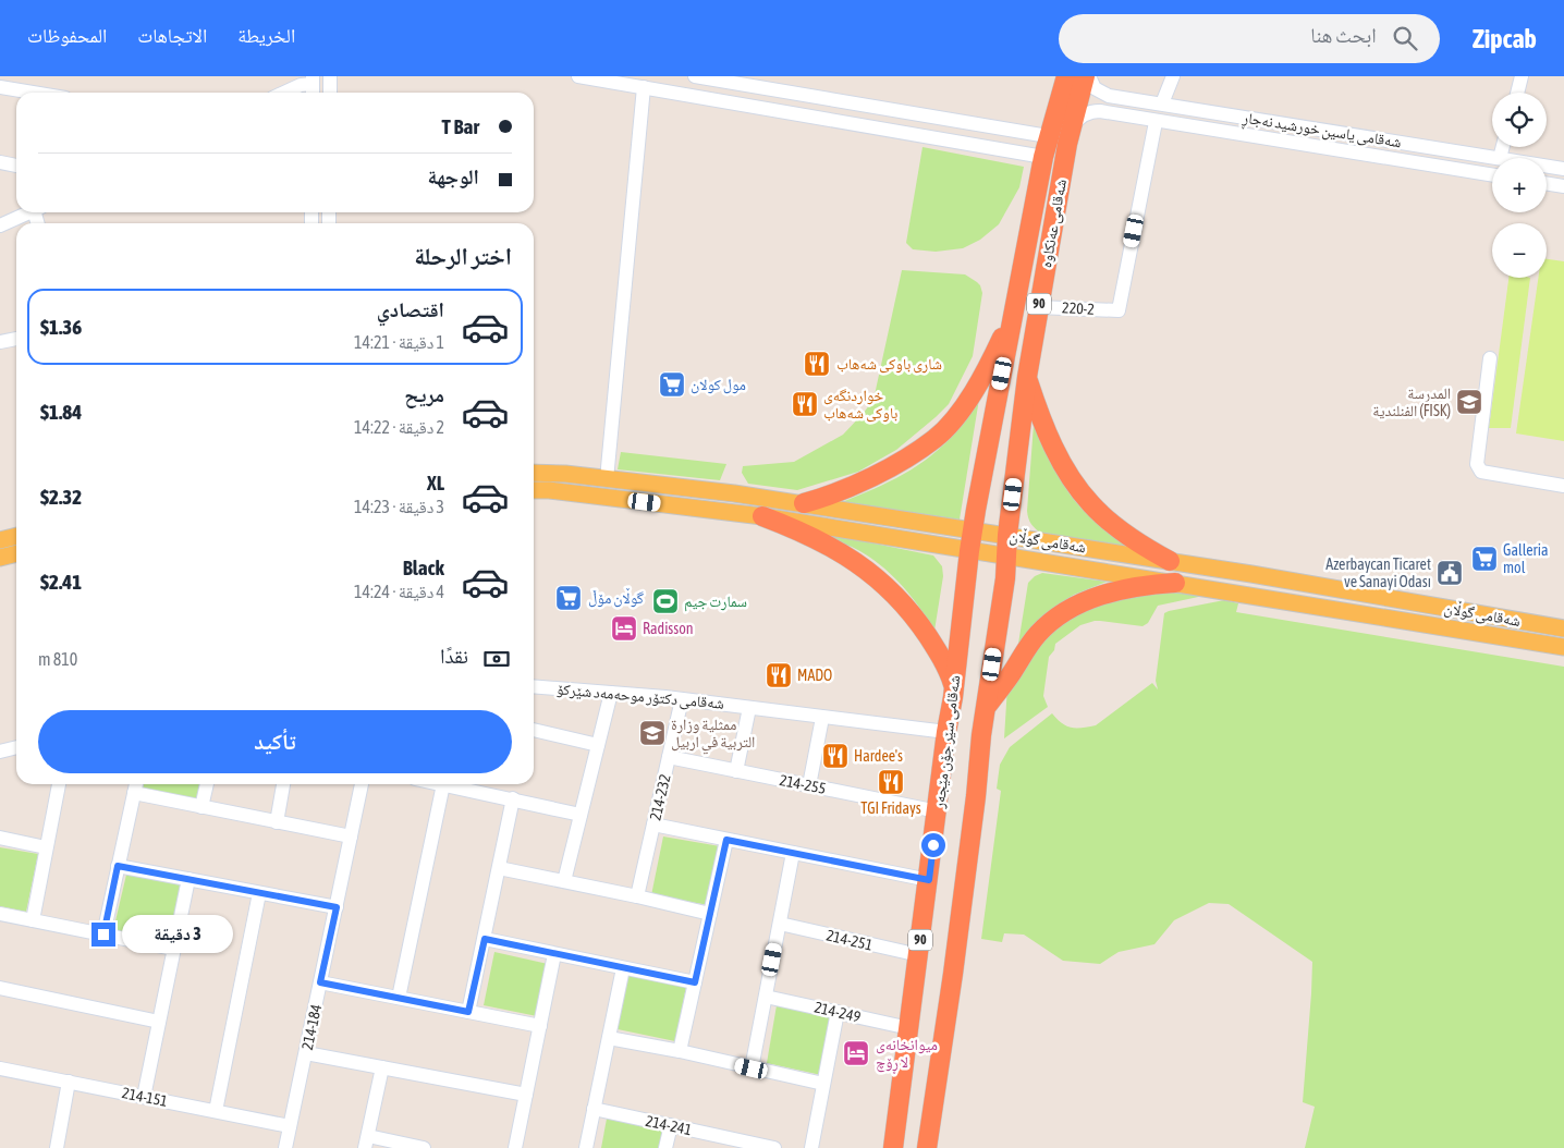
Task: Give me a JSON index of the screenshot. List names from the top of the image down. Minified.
{"streets":{"highway":["شەقامی عەنکاوە","90","شەقامی سێر جۆن مێجەر"],"main road":["شەقامی گوڵان"],"street":["شەقامی یاسین خورشید نەجاڕ","220-2","شەقامی دکتۆر موحەمەد شێرکۆ","214-255","214-232","214-251","214-249","214-184","214-151","214-241"]},"crossings":[["شەقامی یاسین خورشید نەجاڕ","شەقامی عەنکاوە"],["شەقامی یاسین خورشید نەجاڕ","220-2"],["شەقامی عەنکاوە","90"],["شەقامی عەنکاوە","220-2"],["شەقامی عەنکاوە","شەقامی گوڵان"],["شەقامی عەنکاوە","شەقامی سێر جۆن مێجەر"],["90","شەقامی گوڵان"],["شەقامی گوڵان","شەقامی سێر جۆن مێجەر"],["شەقامی دکتۆر موحەمەد شێرکۆ","شەقامی سێر جۆن مێجەر"],["شەقامی دکتۆر موحەمەد شێرکۆ","214-232"],["شەقامی سێر جۆن مێجەر","214-255"],["شەقامی سێر جۆن مێجەر","214-251"],["شەقامی سێر جۆن مێجەر","214-249"],["214-255","214-232"],["214-184","214-151"]],"places":{"restaurant":["شاری باوکی شەھاب","خواردنگەی باوکی شەھاب","MADO","Hardee's","TGI Fridays"],"supermarket":["مول كولان","Galleria mol","گوڵان مۆڵ"],"school or university":["المدرسة الفنلندية (FISK)","ممثلية وزارة التربية في اربيل"],"public building":["Azerbaycan Ticaret ve Sanayi Odası"],"sports":["سمارت جیم"],"hotel":["Radisson","میوانخانەی لا ڕۆچ"]},"page":{"header":"Zipcab","search":"ابحث هنا","nav":["الخريطة","الاتجاهات","المحفوظات"],"map_buttons":["+","−"],"banner":["T Bar","الوجهة"],"heading":"اختر الرحلة","list":[{"name":"اقتصادي","note":"1 دقيقة · 14:21","value":"$1.36"},{"name":"مريح","note":"2 دقيقة · 14:22","value":"$1.84"},{"name":"XL","note":"3 دقيقة · 14:23","value":"$2.32"},{"name":"Black","note":"4 دقيقة · 14:24","value":"$2.41"}],"pay":["نقدًا","810 m"],"buttons":"تأكيد","bubble":"3 دقيقة"}}
